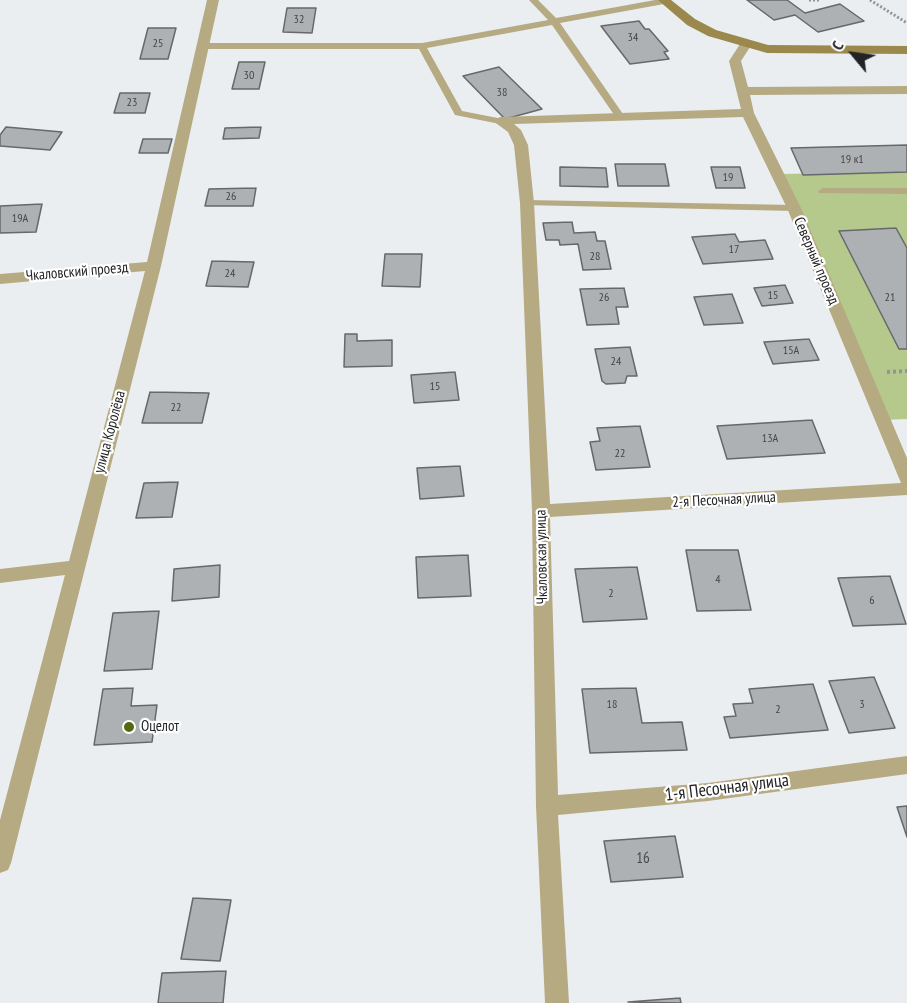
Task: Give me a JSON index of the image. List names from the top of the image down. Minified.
{"streets":{"street":["Северный проезд","Чкаловский проезд","улица Королёва","2-я Песочная улица","Чкаловская улица","1-я Песочная улица"]},"crossings":[["Чкаловский проезд","улица Королёва"],["2-я Песочная улица","Чкаловская улица"],["Чкаловская улица","1-я Песочная улица"]],"places":["Оцелот"],"house_numbers":["32","34","25","30","38","23","19 к1","19","26","19А","17","28","24","15","26","21","15А","24","15","22","13А","22","4","2","6","18","3","2","16"],"north":"top left"}
